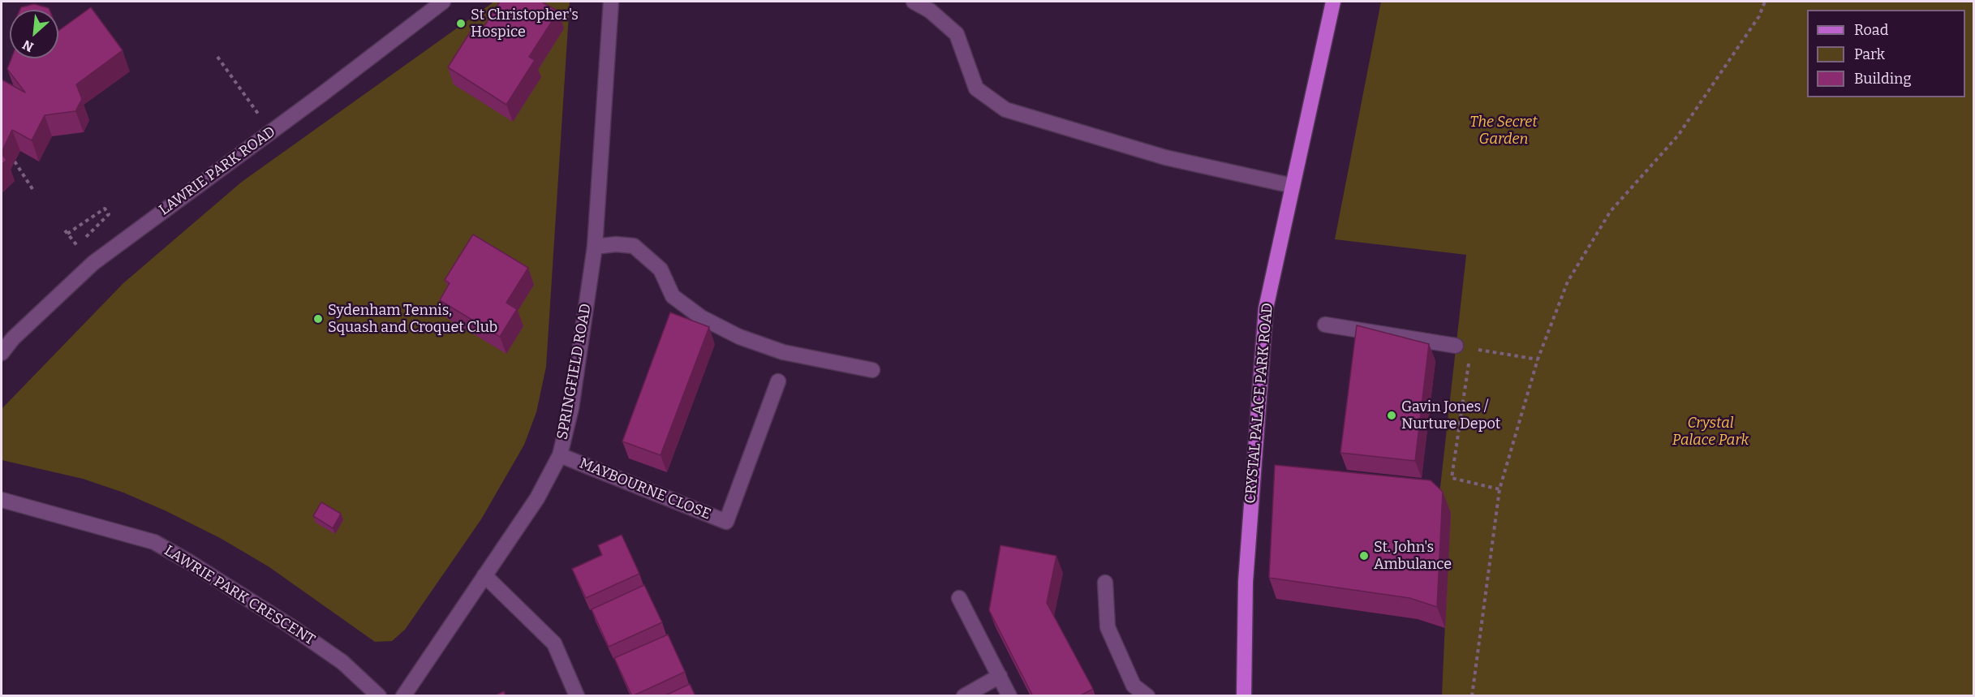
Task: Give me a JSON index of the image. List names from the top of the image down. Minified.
{"streets":{"main road":["CRYSTAL PALACE PARK ROAD"],"street":["LAWRIE PARK ROAD","SPRINGFIELD ROAD","MAYBOURNE CLOSE","LAWRIE PARK CRESCENT"]},"crossings":[["SPRINGFIELD ROAD","MAYBOURNE CLOSE"]],"parks":["The Secret Garden","Crystal Palace Park"],"places":["St Christopher's Hospice","Sydenham Tennis, Squash and Croquet Club","Gavin Jones / Nurture Depot","St. John's Ambulance"],"legend":["Road","Park","Building"],"north":"bottom left"}
